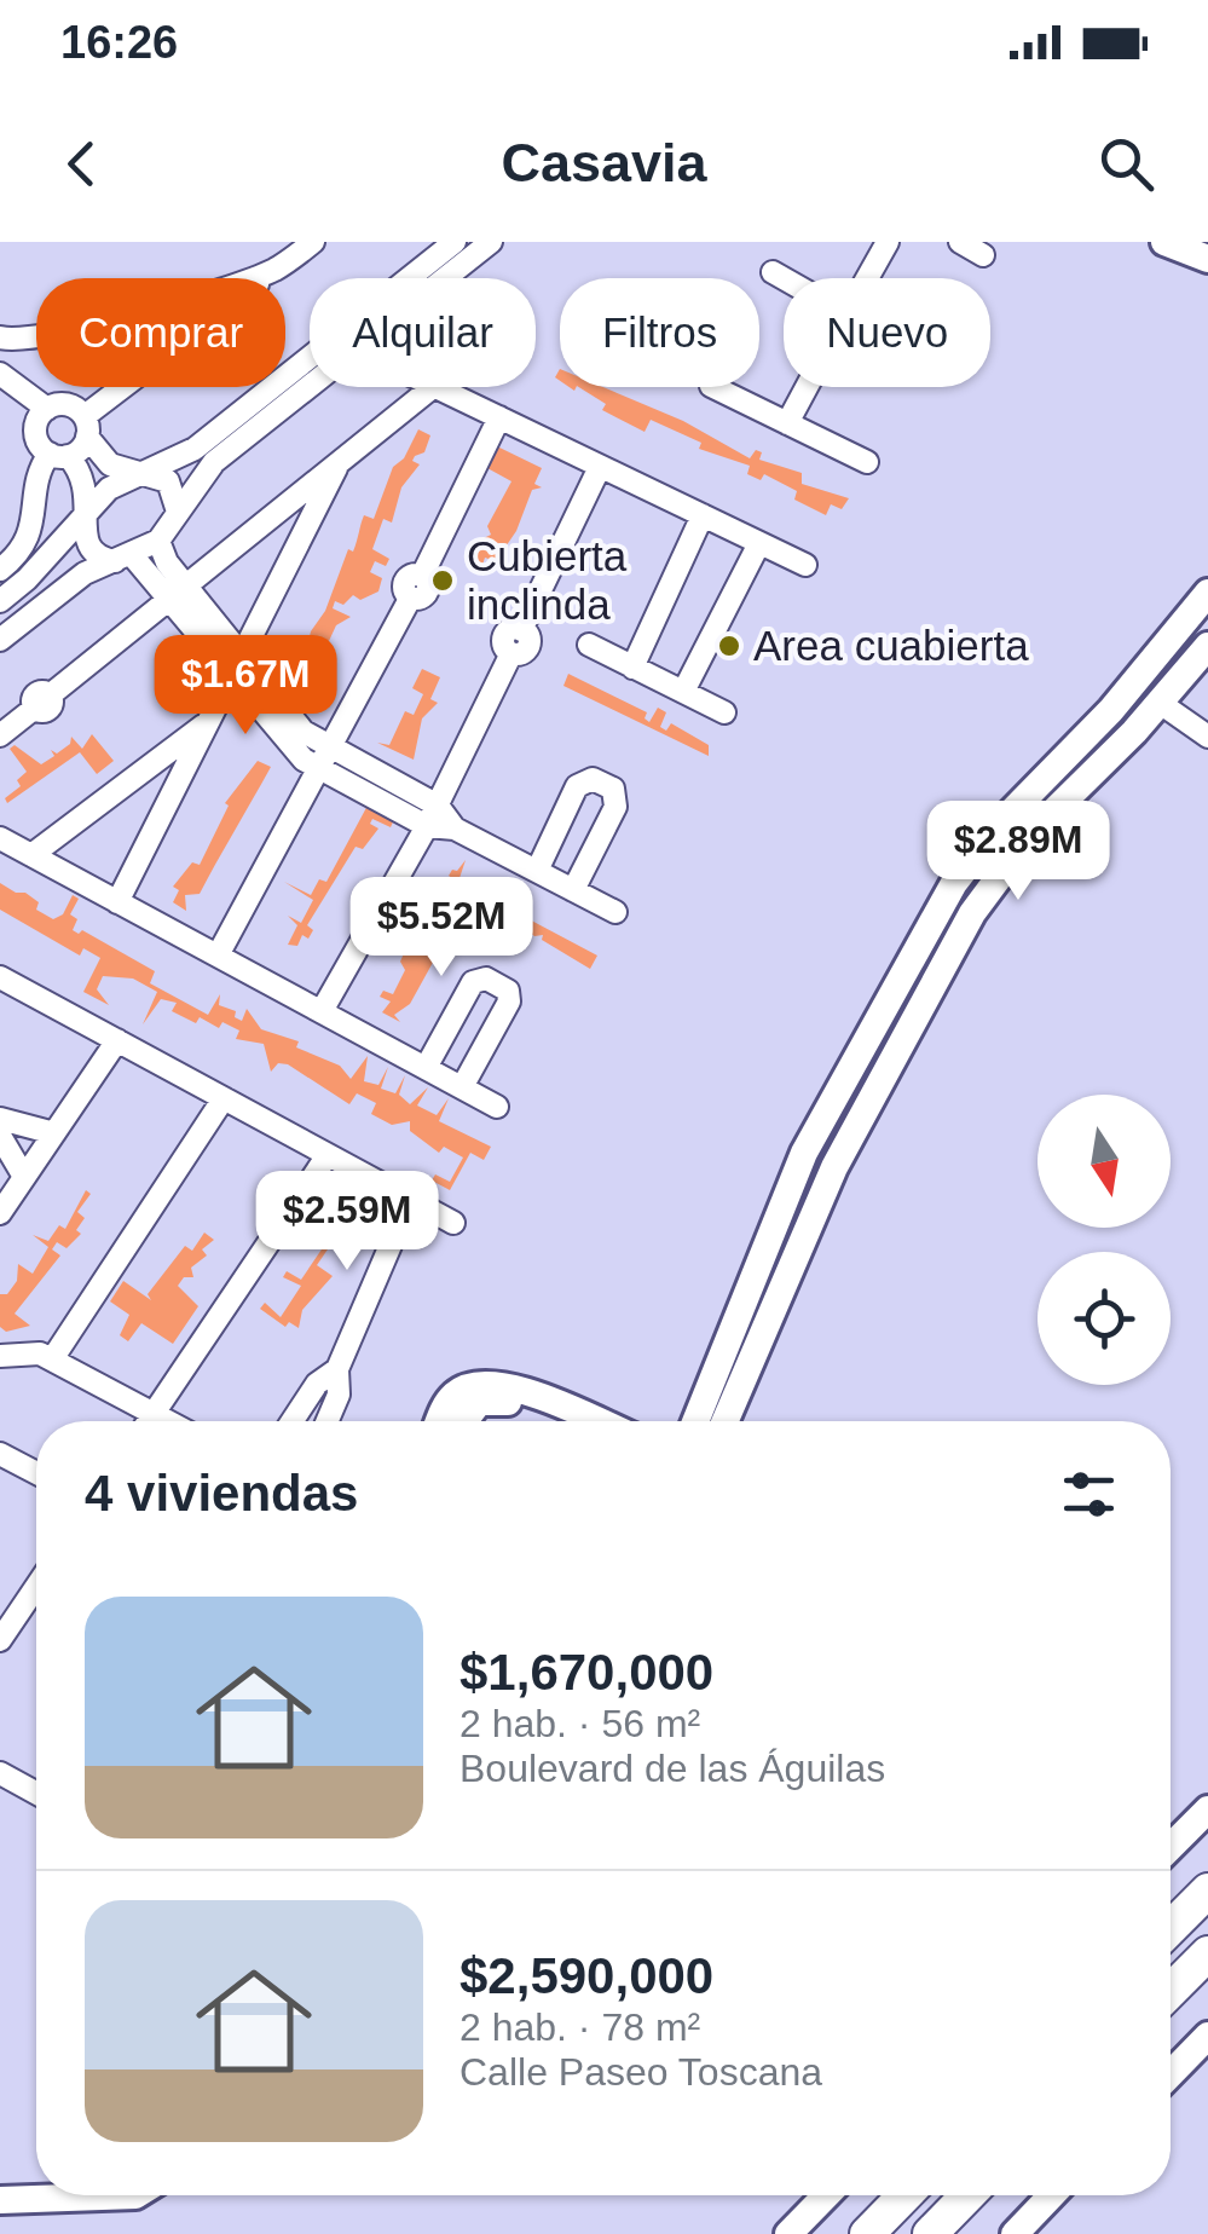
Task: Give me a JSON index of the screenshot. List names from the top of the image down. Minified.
{"places":["Cubierta inclinda","Area cuabierta"],"north":"bottom","page":{"status":"16:26","header":"Casavia","chip":["Comprar","Alquilar","Filtros","Nuevo"],"price":["$1.67M","$2.89M","$5.52M","$2.59M"],"heading":"4 viviendas","list":[{"name":"$1,670,000","note":"2 hab. · 56 m² · Boulevard de las Águilas"},{"name":"$2,590,000","note":"2 hab. · 78 m² · Calle Paseo Toscana"}]}}
